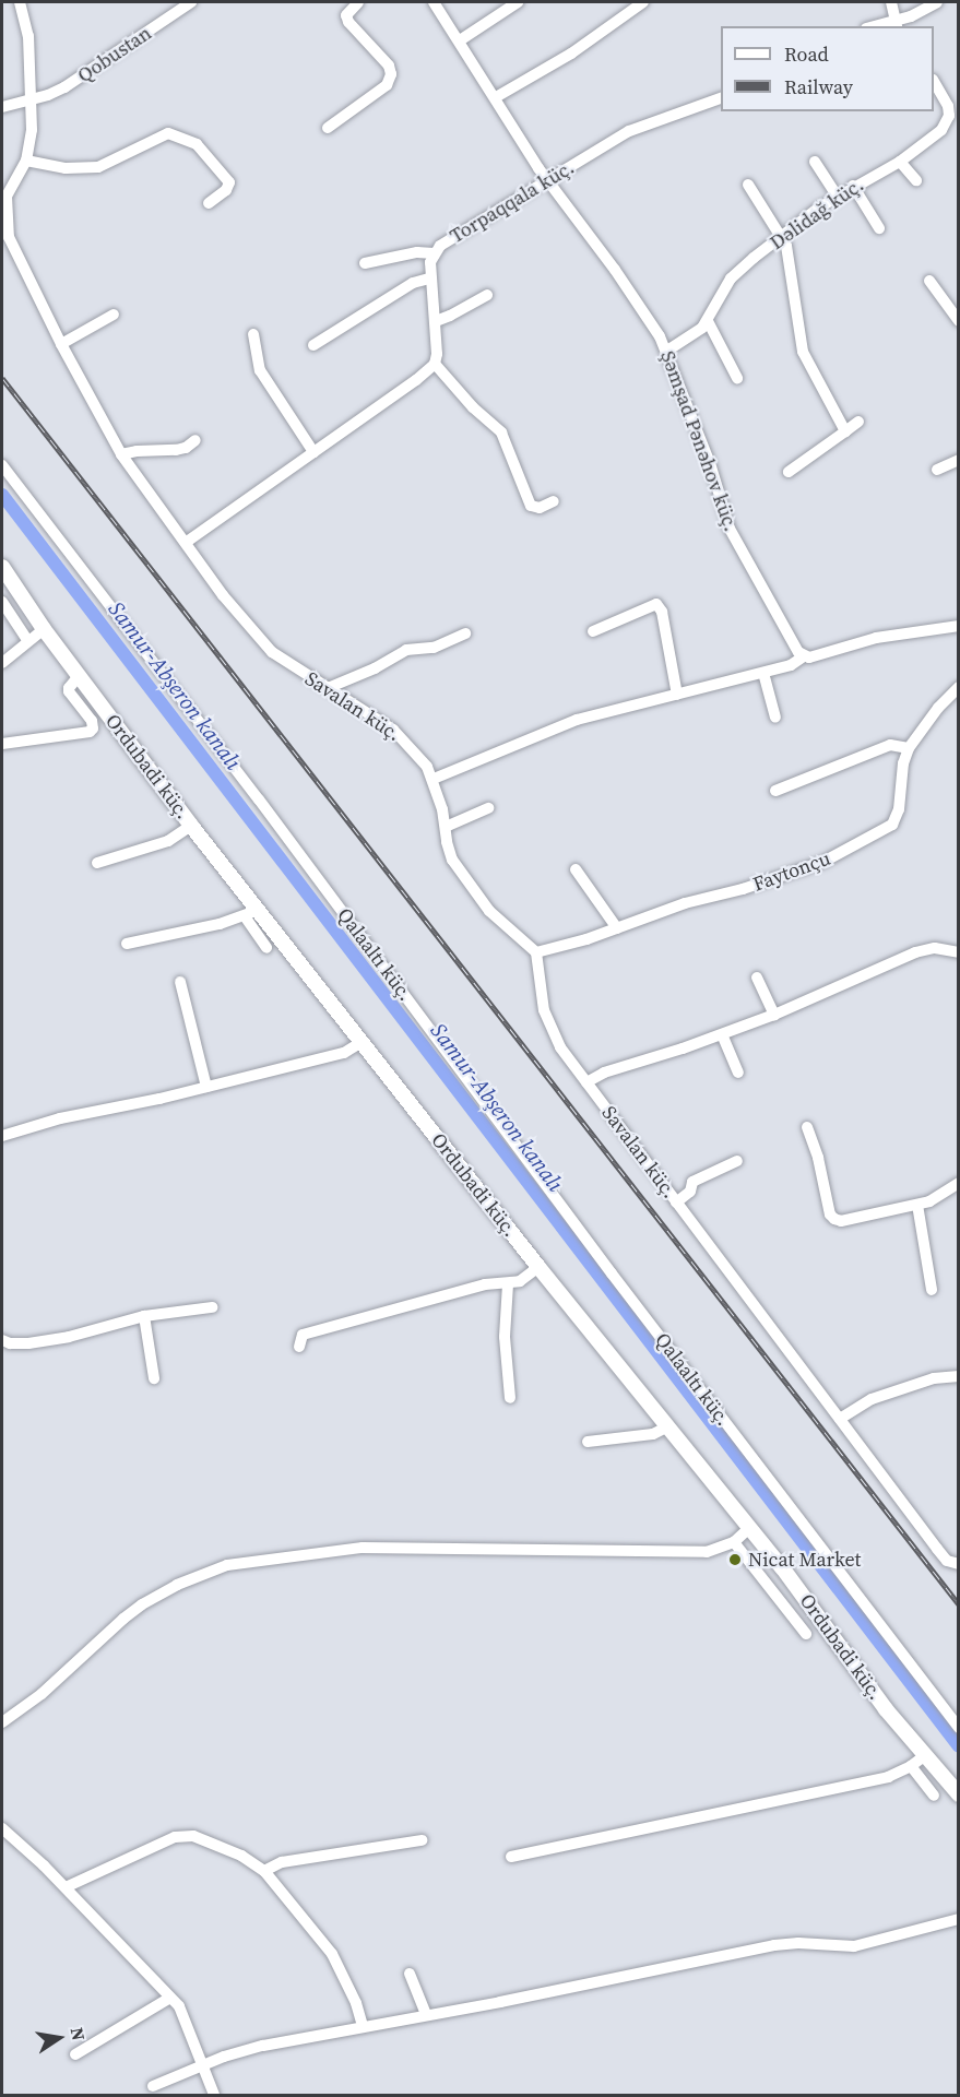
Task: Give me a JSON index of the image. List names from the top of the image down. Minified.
{"streets":{"street":["Qobustan","Torpaqqala küç.","Dəlidağ küç.","Şəmşad Pənəhov küç.","Savalan küç.","Ordubadi küç.","Faytonçu","Qalaaltı küç."]},"crossings":[["Qobustan","Savalan küç."],["Torpaqqala küç.","Şəmşad Pənəhov küç."],["Dəlidağ küç.","Şəmşad Pənəhov küç."],["Savalan küç.","Faytonçu"]],"water":["Samur-Abşeron kanalı"],"places":["Nicat Market"],"legend":["Road","Railway"],"north":"right"}
